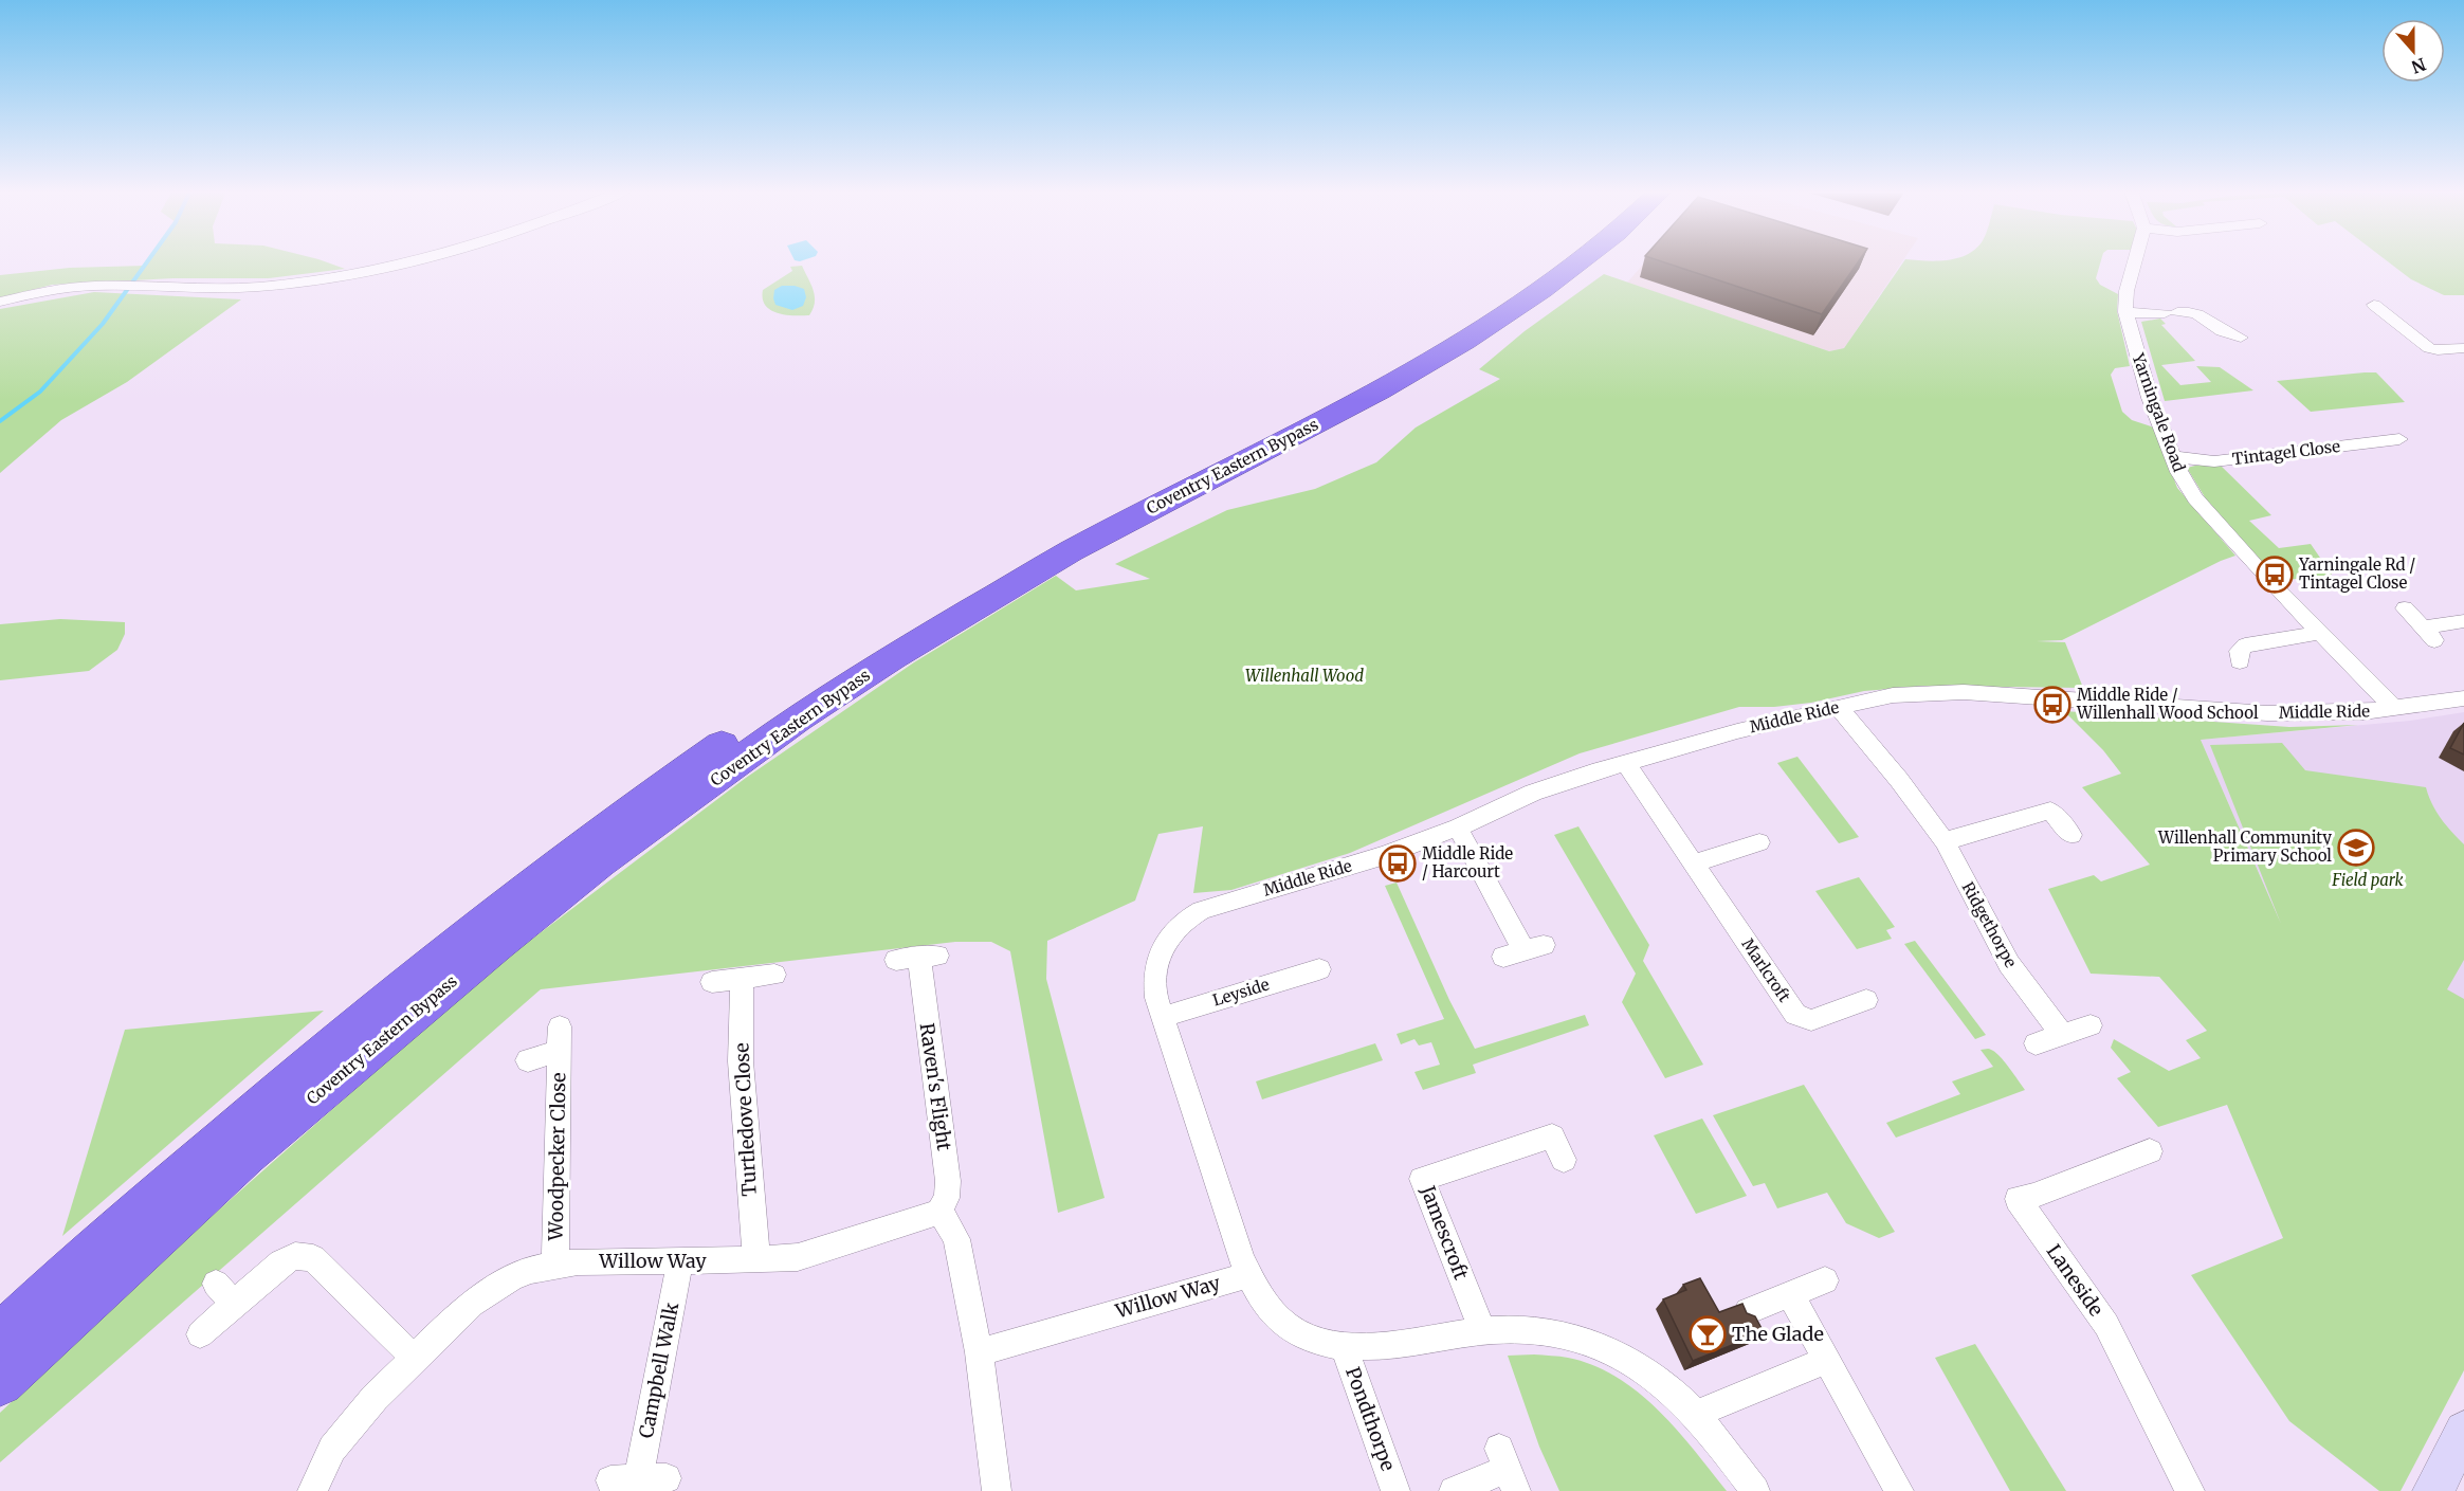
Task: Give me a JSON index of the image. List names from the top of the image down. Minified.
{"streets":{"highway":["Coventry Eastern Bypass"],"street":["Yarningale Road","Tintagel Close","Middle Ride","Ridgethorpe","Marlcroft","Leyside","Raven's Flight","Turtledove Close","Woodpecker Close","Jamescroft","Willow Way","Laneside","Campbell Walk","Pondthorpe"]},"crossings":[["Yarningale Road","Tintagel Close"],["Yarningale Road","Middle Ride"],["Middle Ride","Ridgethorpe"],["Middle Ride","Marlcroft"],["Middle Ride","Leyside"],["Middle Ride","Jamescroft"],["Middle Ride","Willow Way"],["Middle Ride","Pondthorpe"],["Raven's Flight","Willow Way"],["Turtledove Close","Willow Way"],["Woodpecker Close","Willow Way"],["Willow Way","Campbell Walk"]],"parks":["Willenhall Wood","Field park"],"places":{"bus stop":["Yarningale Rd / Tintagel Close","Middle Ride / Willenhall Wood School","Middle Ride / Harcourt"],"school or university":["Willenhall Community Primary School"],"bar":["The Glade"]},"north":"bottom"}
